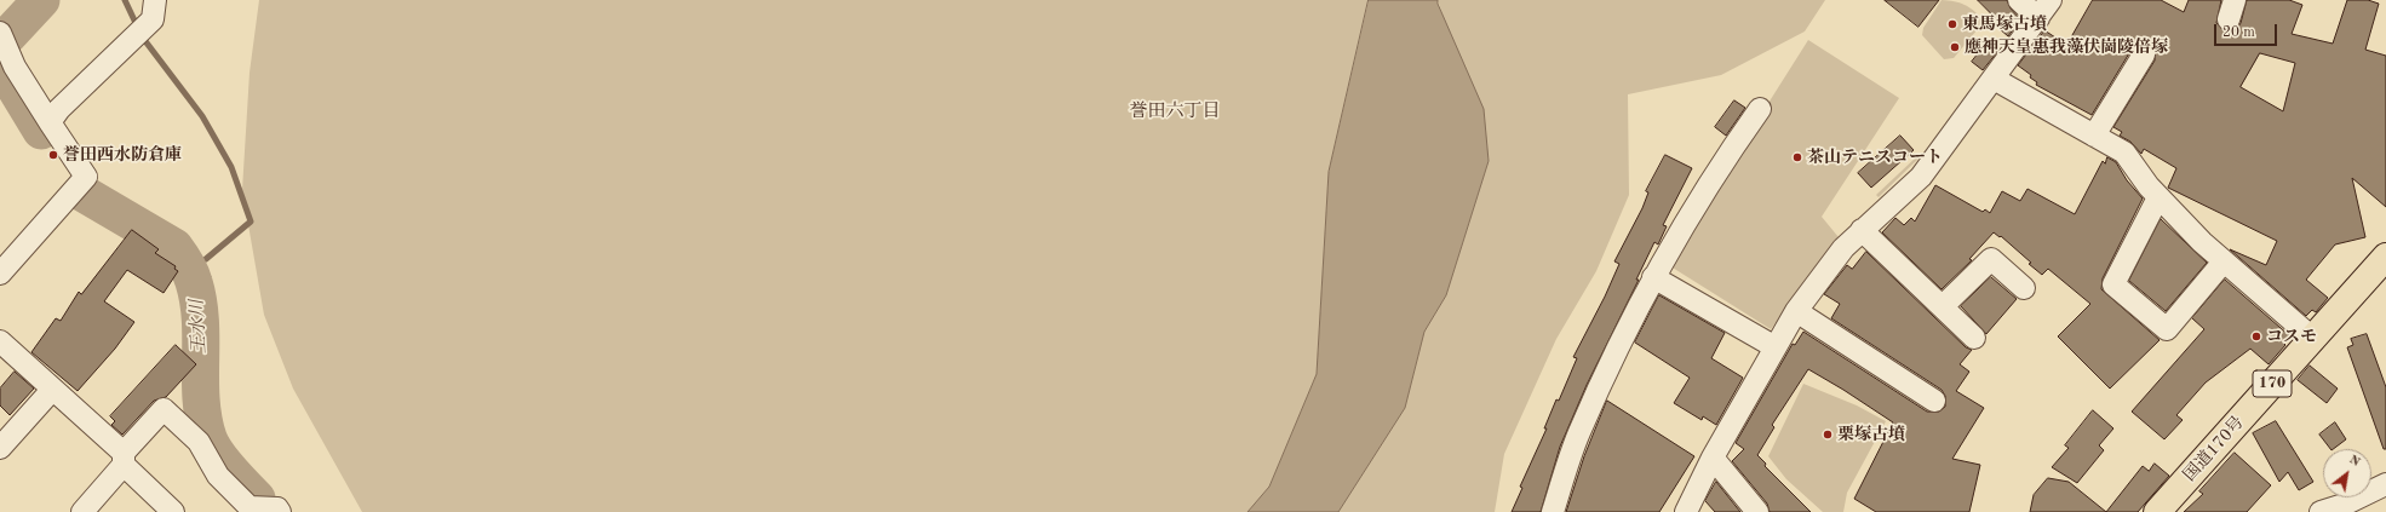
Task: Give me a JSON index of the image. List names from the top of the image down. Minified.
{"streets":{"highway":["170","国道170号"]},"districts":["誉田六丁目"],"water":["王水川"],"places":["東馬塚古墳","應神天皇惠我藻伏崗陵倍塚","誉田西水防倉庫","茶山テニスコート","コスモ","栗塚古墳"],"scale_bar":"20 m","north":"top right"}
